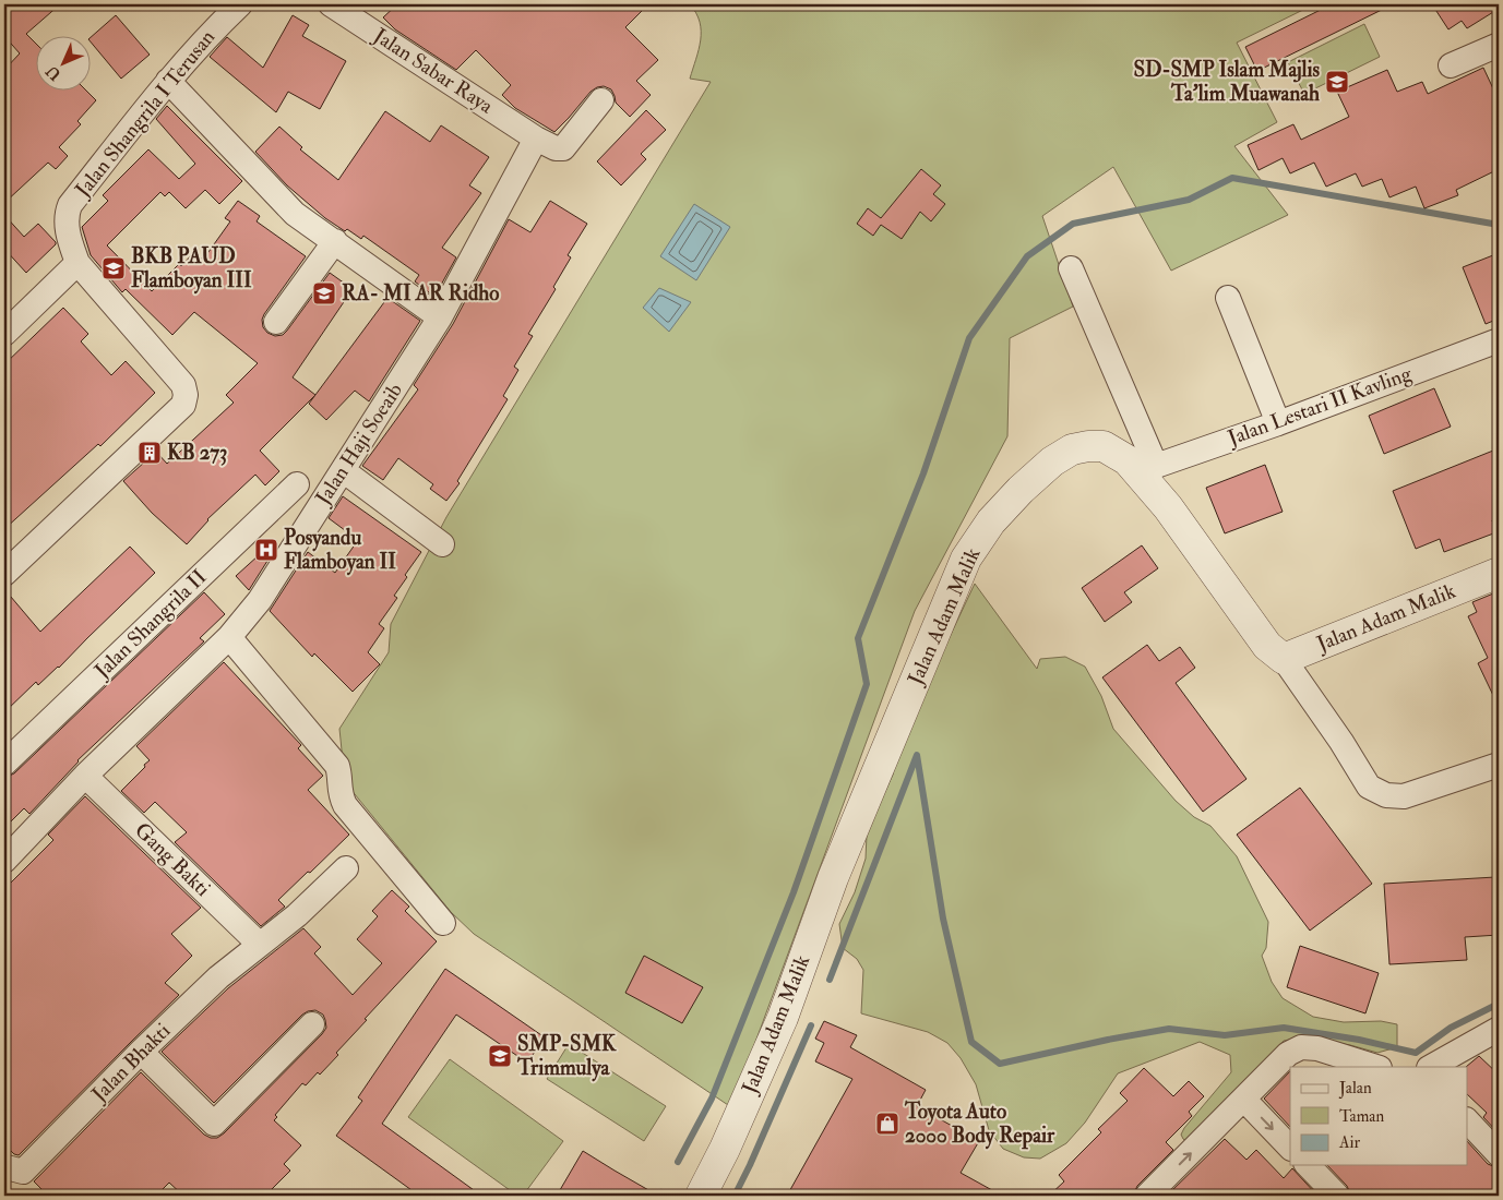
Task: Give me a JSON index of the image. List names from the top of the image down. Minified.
{"streets":{"street":["Jalan Sabar Raya","Jalan Shangrila I Terusan","Jalan Lestari II Kavling","Jalan Haji Soeaib","Jalan Adam Malik","Jalan Shangrila II","Gang Bakti","Jalan Bhakti"]},"crossings":[["Jalan Sabar Raya","Jalan Haji Soeaib"],["Jalan Lestari II Kavling","Jalan Adam Malik"],["Jalan Haji Soeaib","Gang Bakti"],["Gang Bakti","Jalan Bhakti"]],"places":{"school or university":["SD-SMP Islam Majlis Ta'lim Muawanah","BKB PAUD Flamboyan III","RA- MI AR Ridho","SMP-SMK Trimmulya"],"building":["KB 273"],"hospital":["Posyandu Flamboyan II"],"shop":["Toyota Auto 2000 Body Repair"]},"legend":["Jalan","Taman","Air"],"north":"bottom left"}
